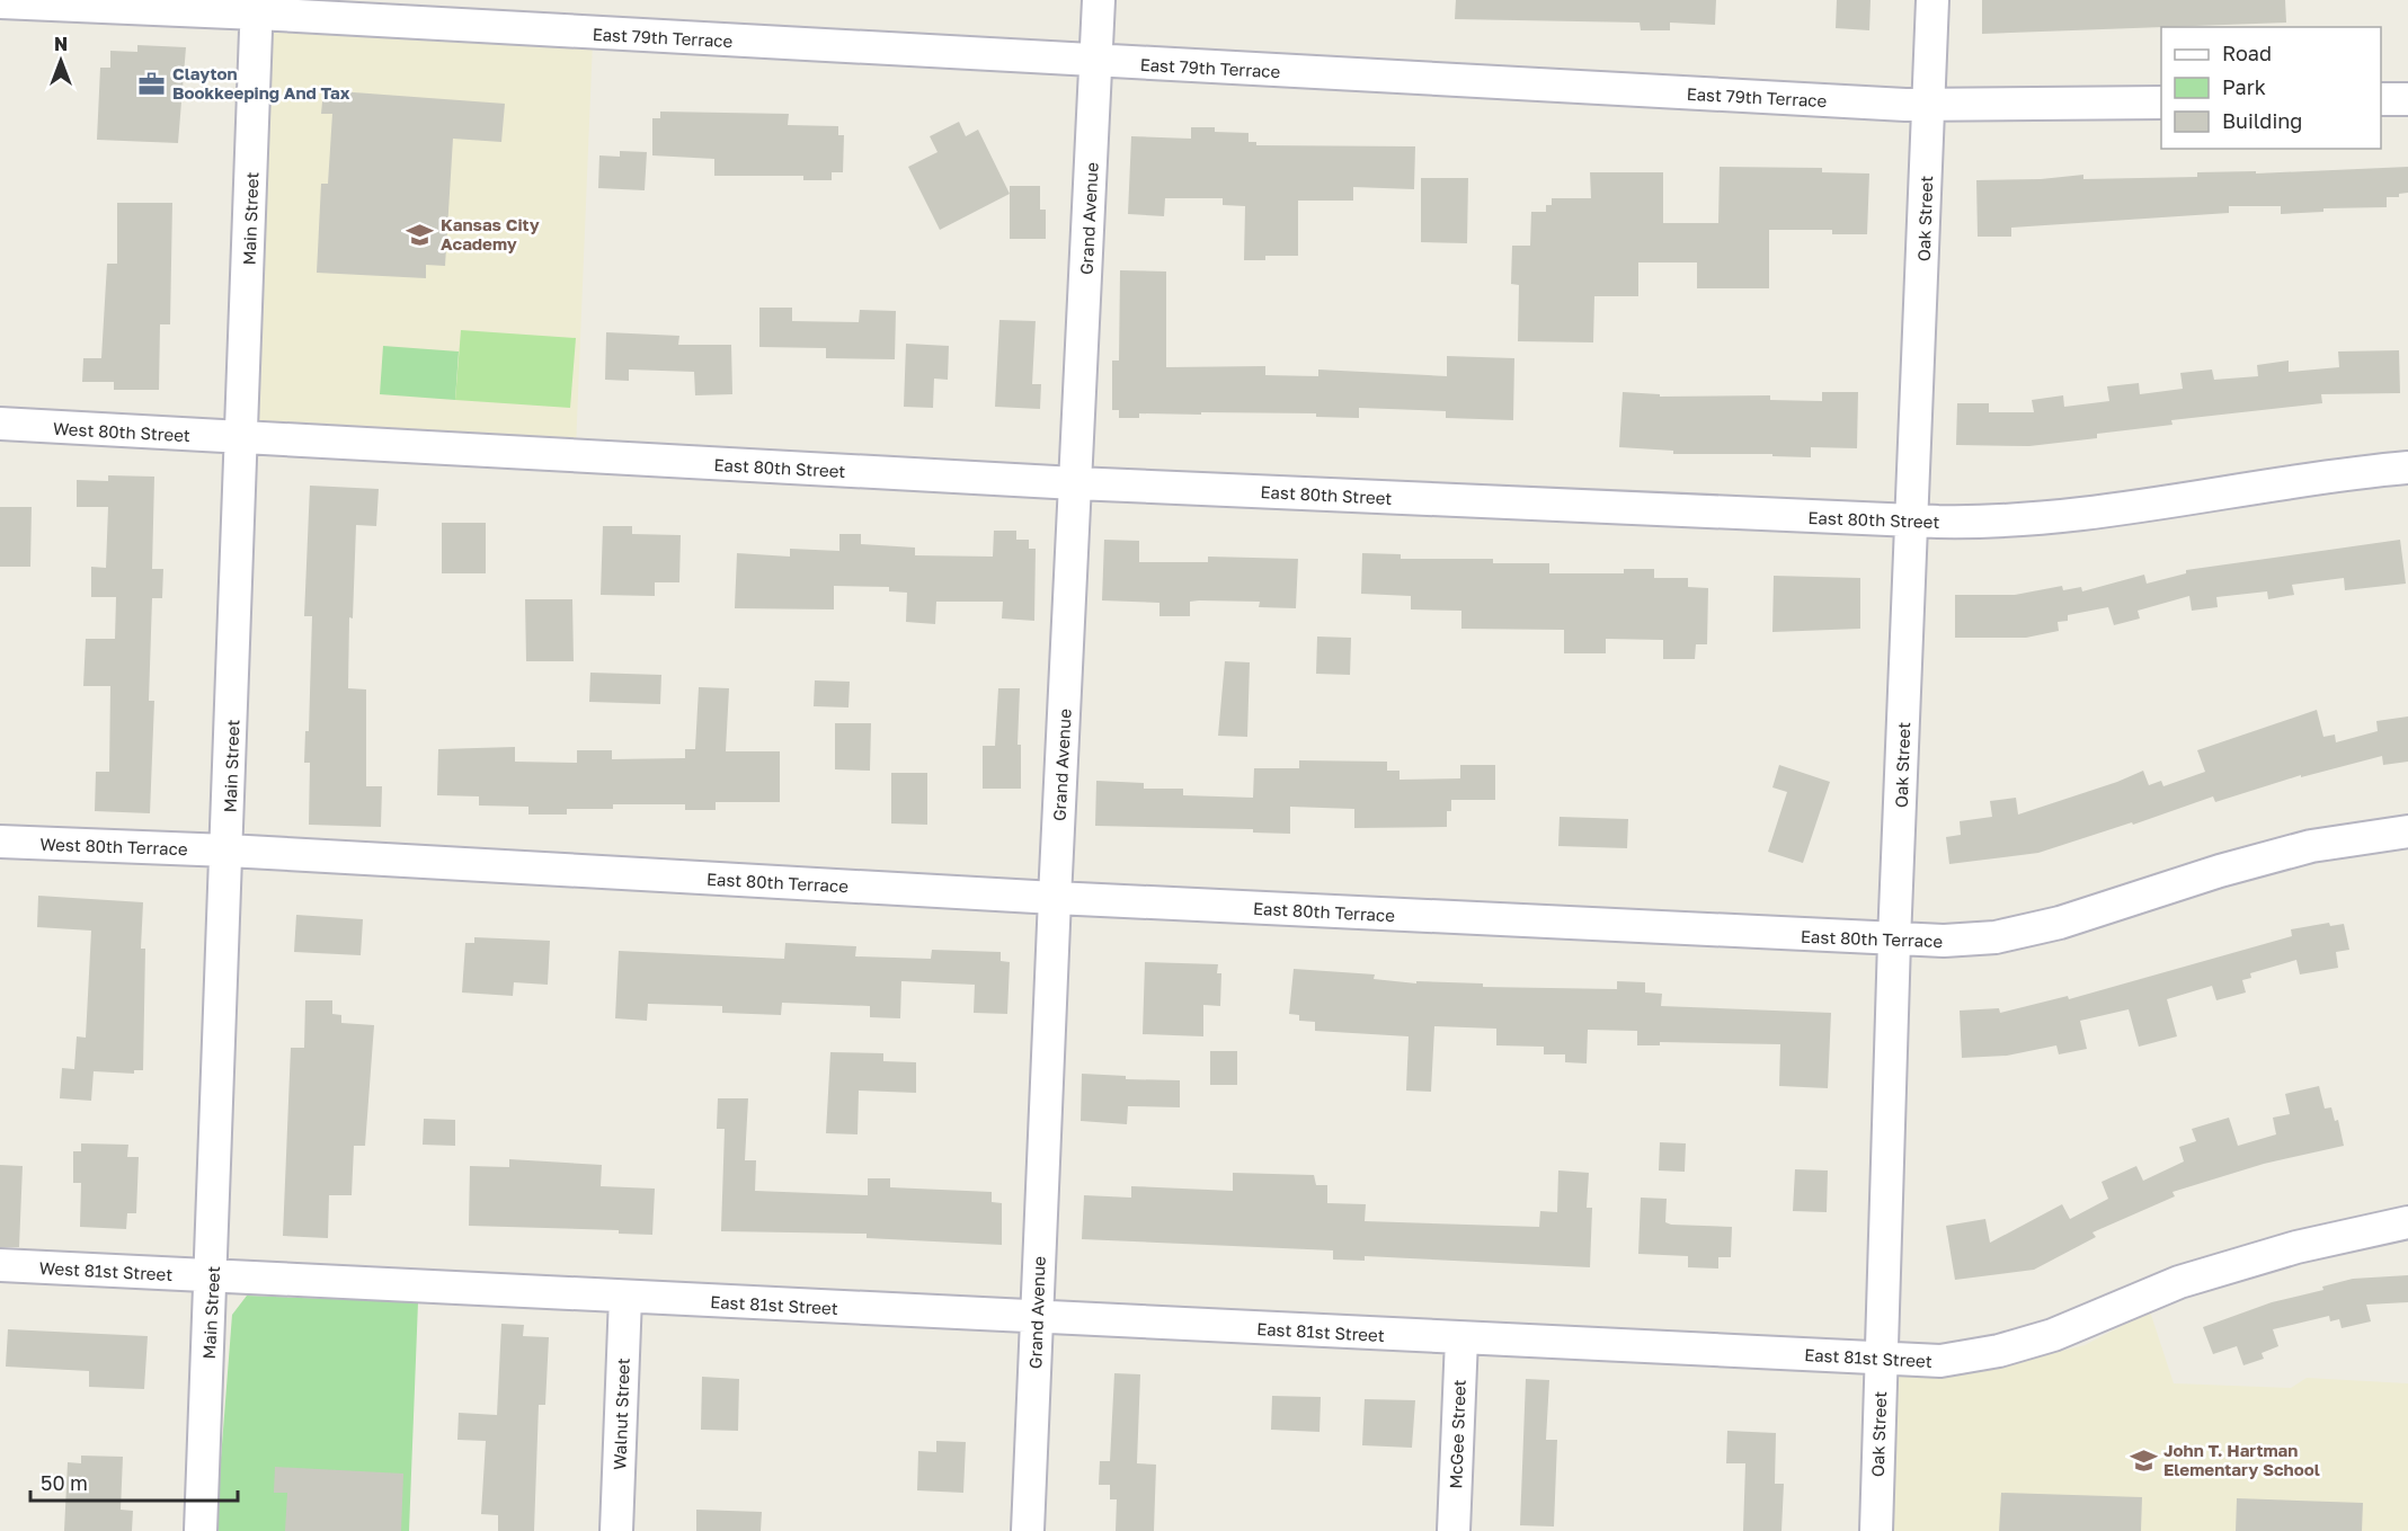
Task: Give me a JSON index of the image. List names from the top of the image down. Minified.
{"streets":{"street":["East 79th Terrace","Main Street","Grand Avenue","Oak Street","West 80th Street","East 80th Street","West 80th Terrace","East 80th Terrace","West 81st Street","East 81st Street","Walnut Street","McGee Street"]},"crossings":[["East 79th Terrace","Main Street"],["East 79th Terrace","Grand Avenue"],["East 79th Terrace","Oak Street"],["Main Street","West 80th Street"],["Main Street","East 80th Street"],["Main Street","West 80th Terrace"],["Main Street","East 80th Terrace"],["Main Street","West 81st Street"],["Main Street","East 81st Street"],["Grand Avenue","East 80th Street"],["Grand Avenue","East 80th Terrace"],["Grand Avenue","East 81st Street"],["Oak Street","East 80th Street"],["Oak Street","East 80th Terrace"],["Oak Street","East 81st Street"],["West 80th Street","East 80th Street"],["West 80th Terrace","East 80th Terrace"],["West 81st Street","East 81st Street"],["East 81st Street","Walnut Street"],["East 81st Street","McGee Street"]],"places":{"office":["Clayton Bookkeeping And Tax"],"school or university":["Kansas City Academy","John T. Hartman Elementary School"]},"legend":["Road","Park","Building"],"scale_bar":"50 m","north":"top"}
